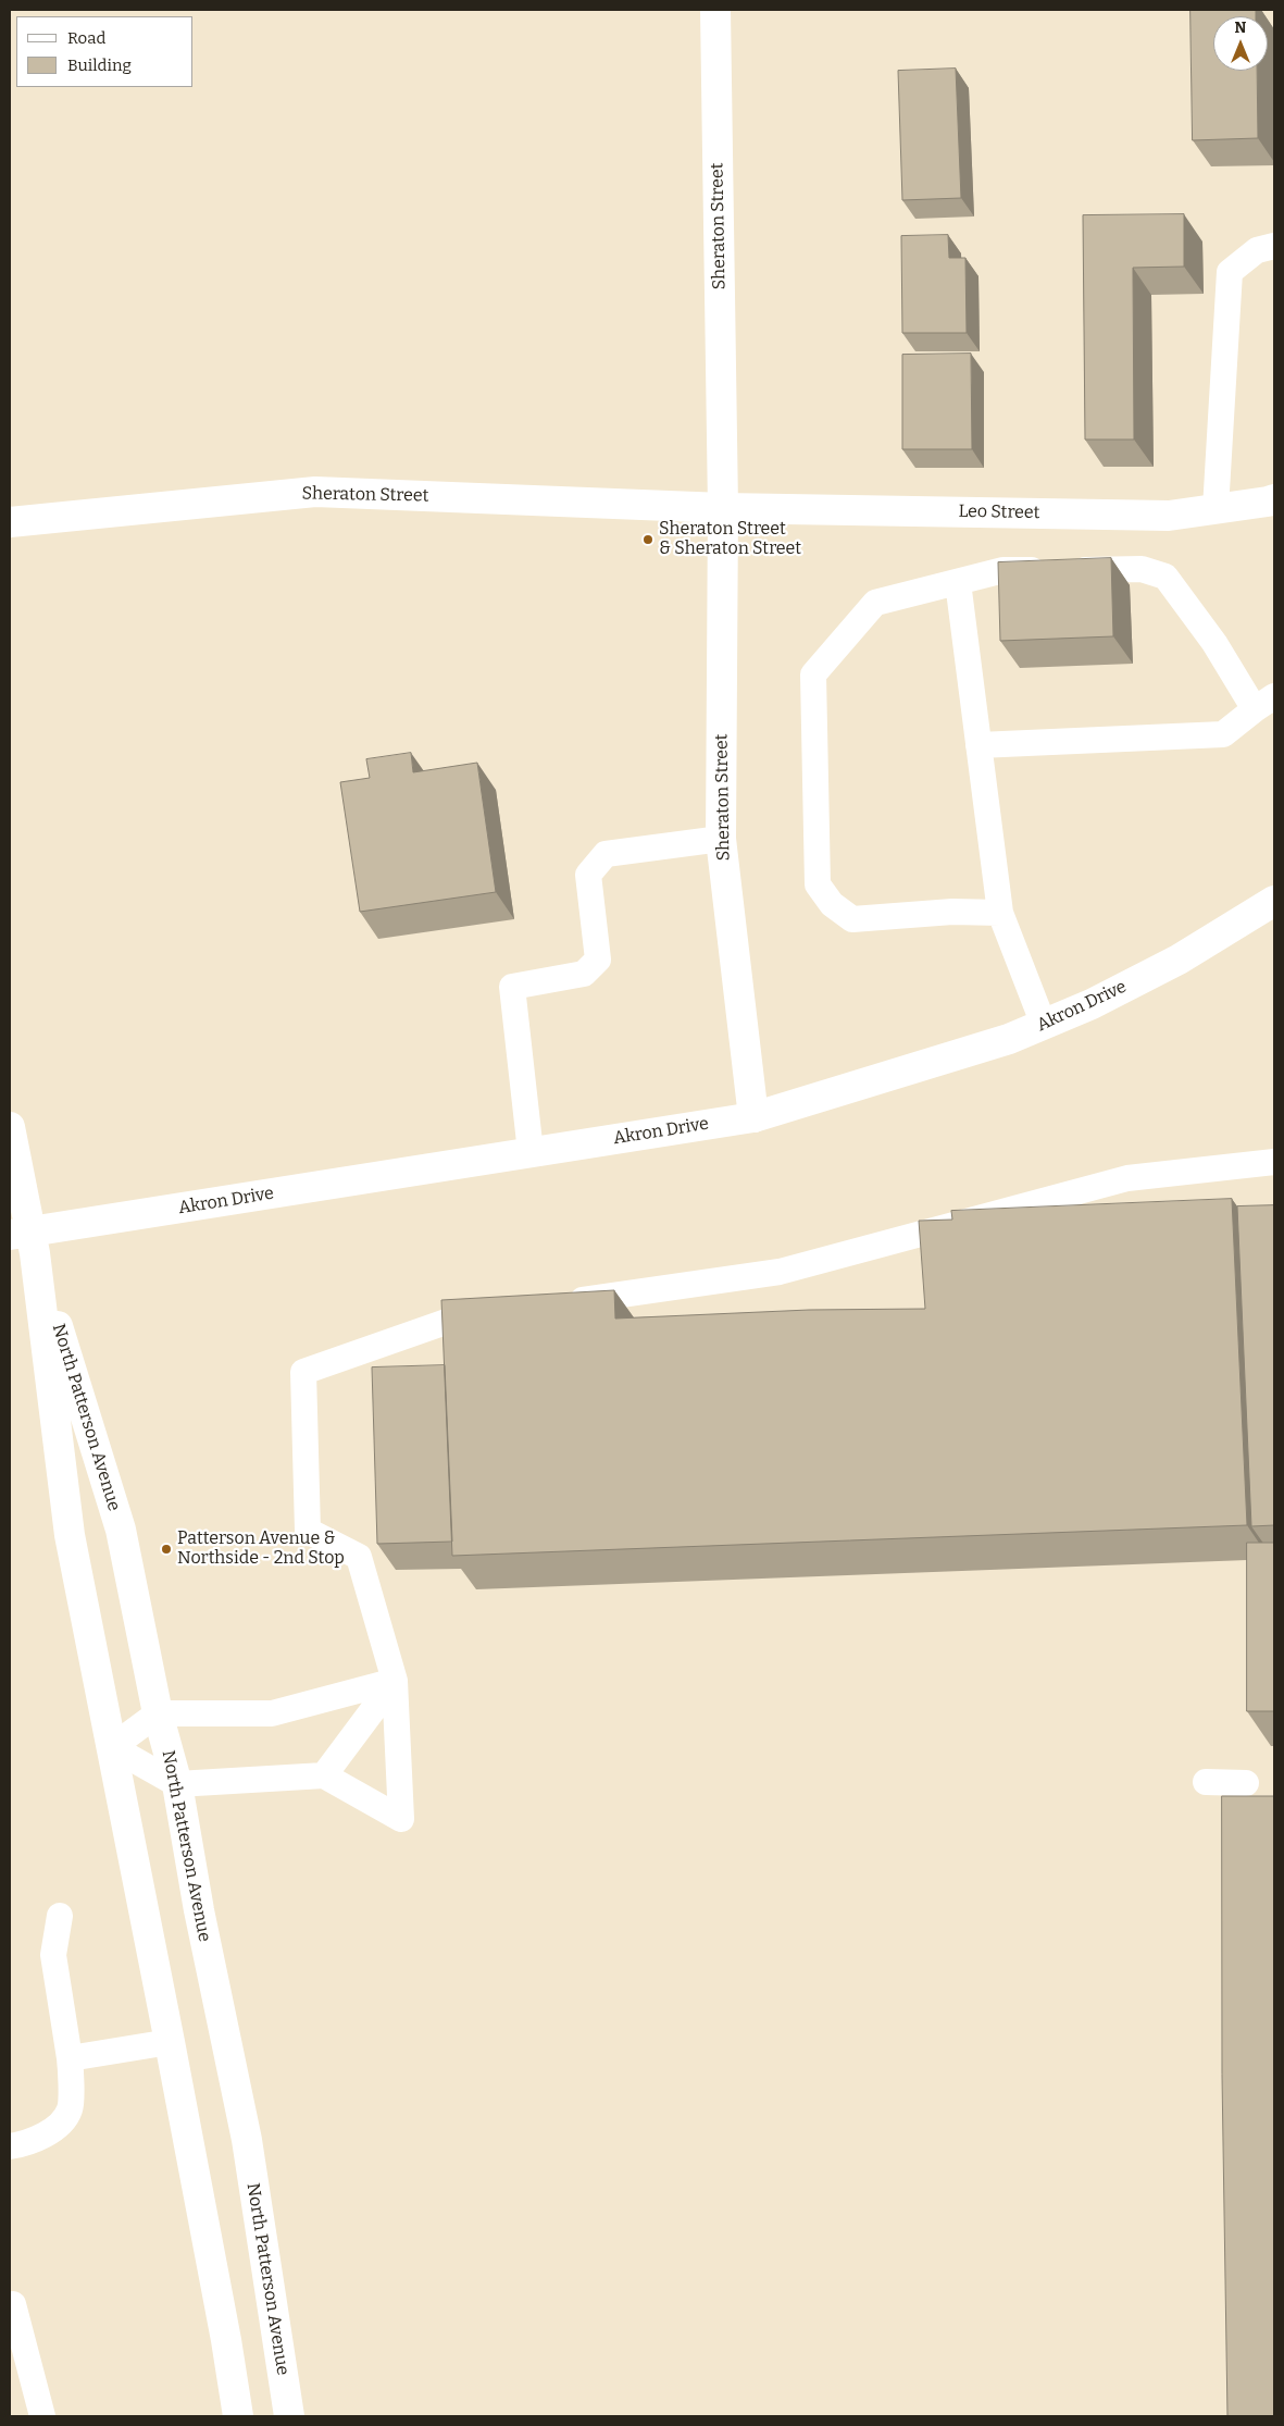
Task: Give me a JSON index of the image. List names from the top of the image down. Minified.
{"streets":{"main road":["Sheraton Street","Leo Street","Akron Drive","North Patterson Avenue"]},"crossings":[["Sheraton Street","Leo Street"],["Sheraton Street","Akron Drive"]],"places":["Sheraton Street & Sheraton Street","Patterson Avenue & Northside - 2nd Stop"],"legend":["Road","Building"],"north":"top"}
